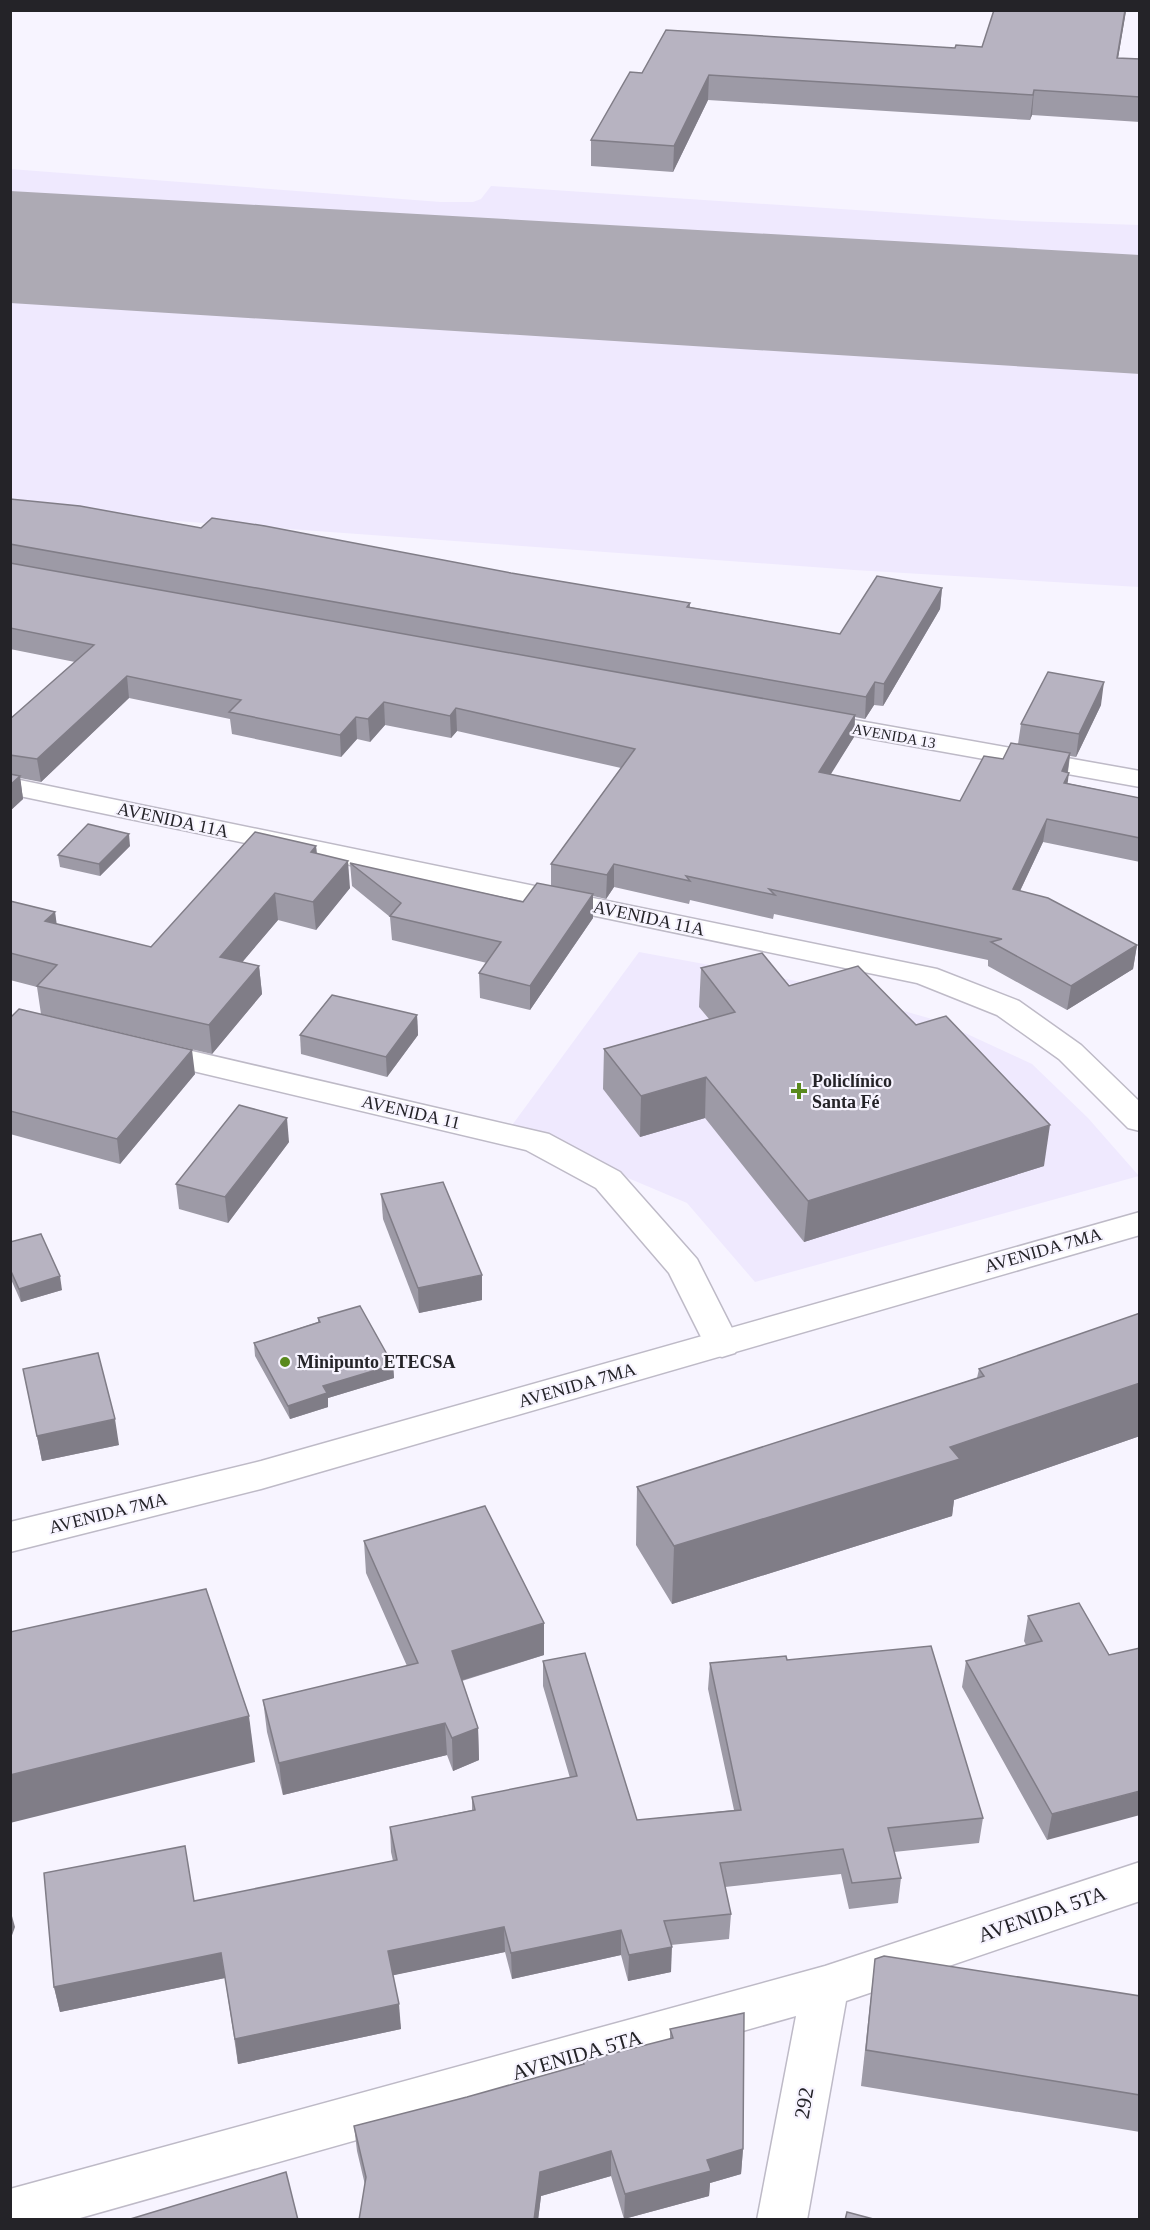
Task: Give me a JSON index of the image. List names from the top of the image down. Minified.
{"streets":{"main road":["AVENIDA 13","AVENIDA 11A","AVENIDA 11","AVENIDA 7MA","AVENIDA 5TA","292"]},"crossings":[["AVENIDA 11","AVENIDA 7MA"],["AVENIDA 5TA","292"]],"places":{"health":["Policlínico Santa Fé"],"other":["Minipunto ETECSA"]}}
